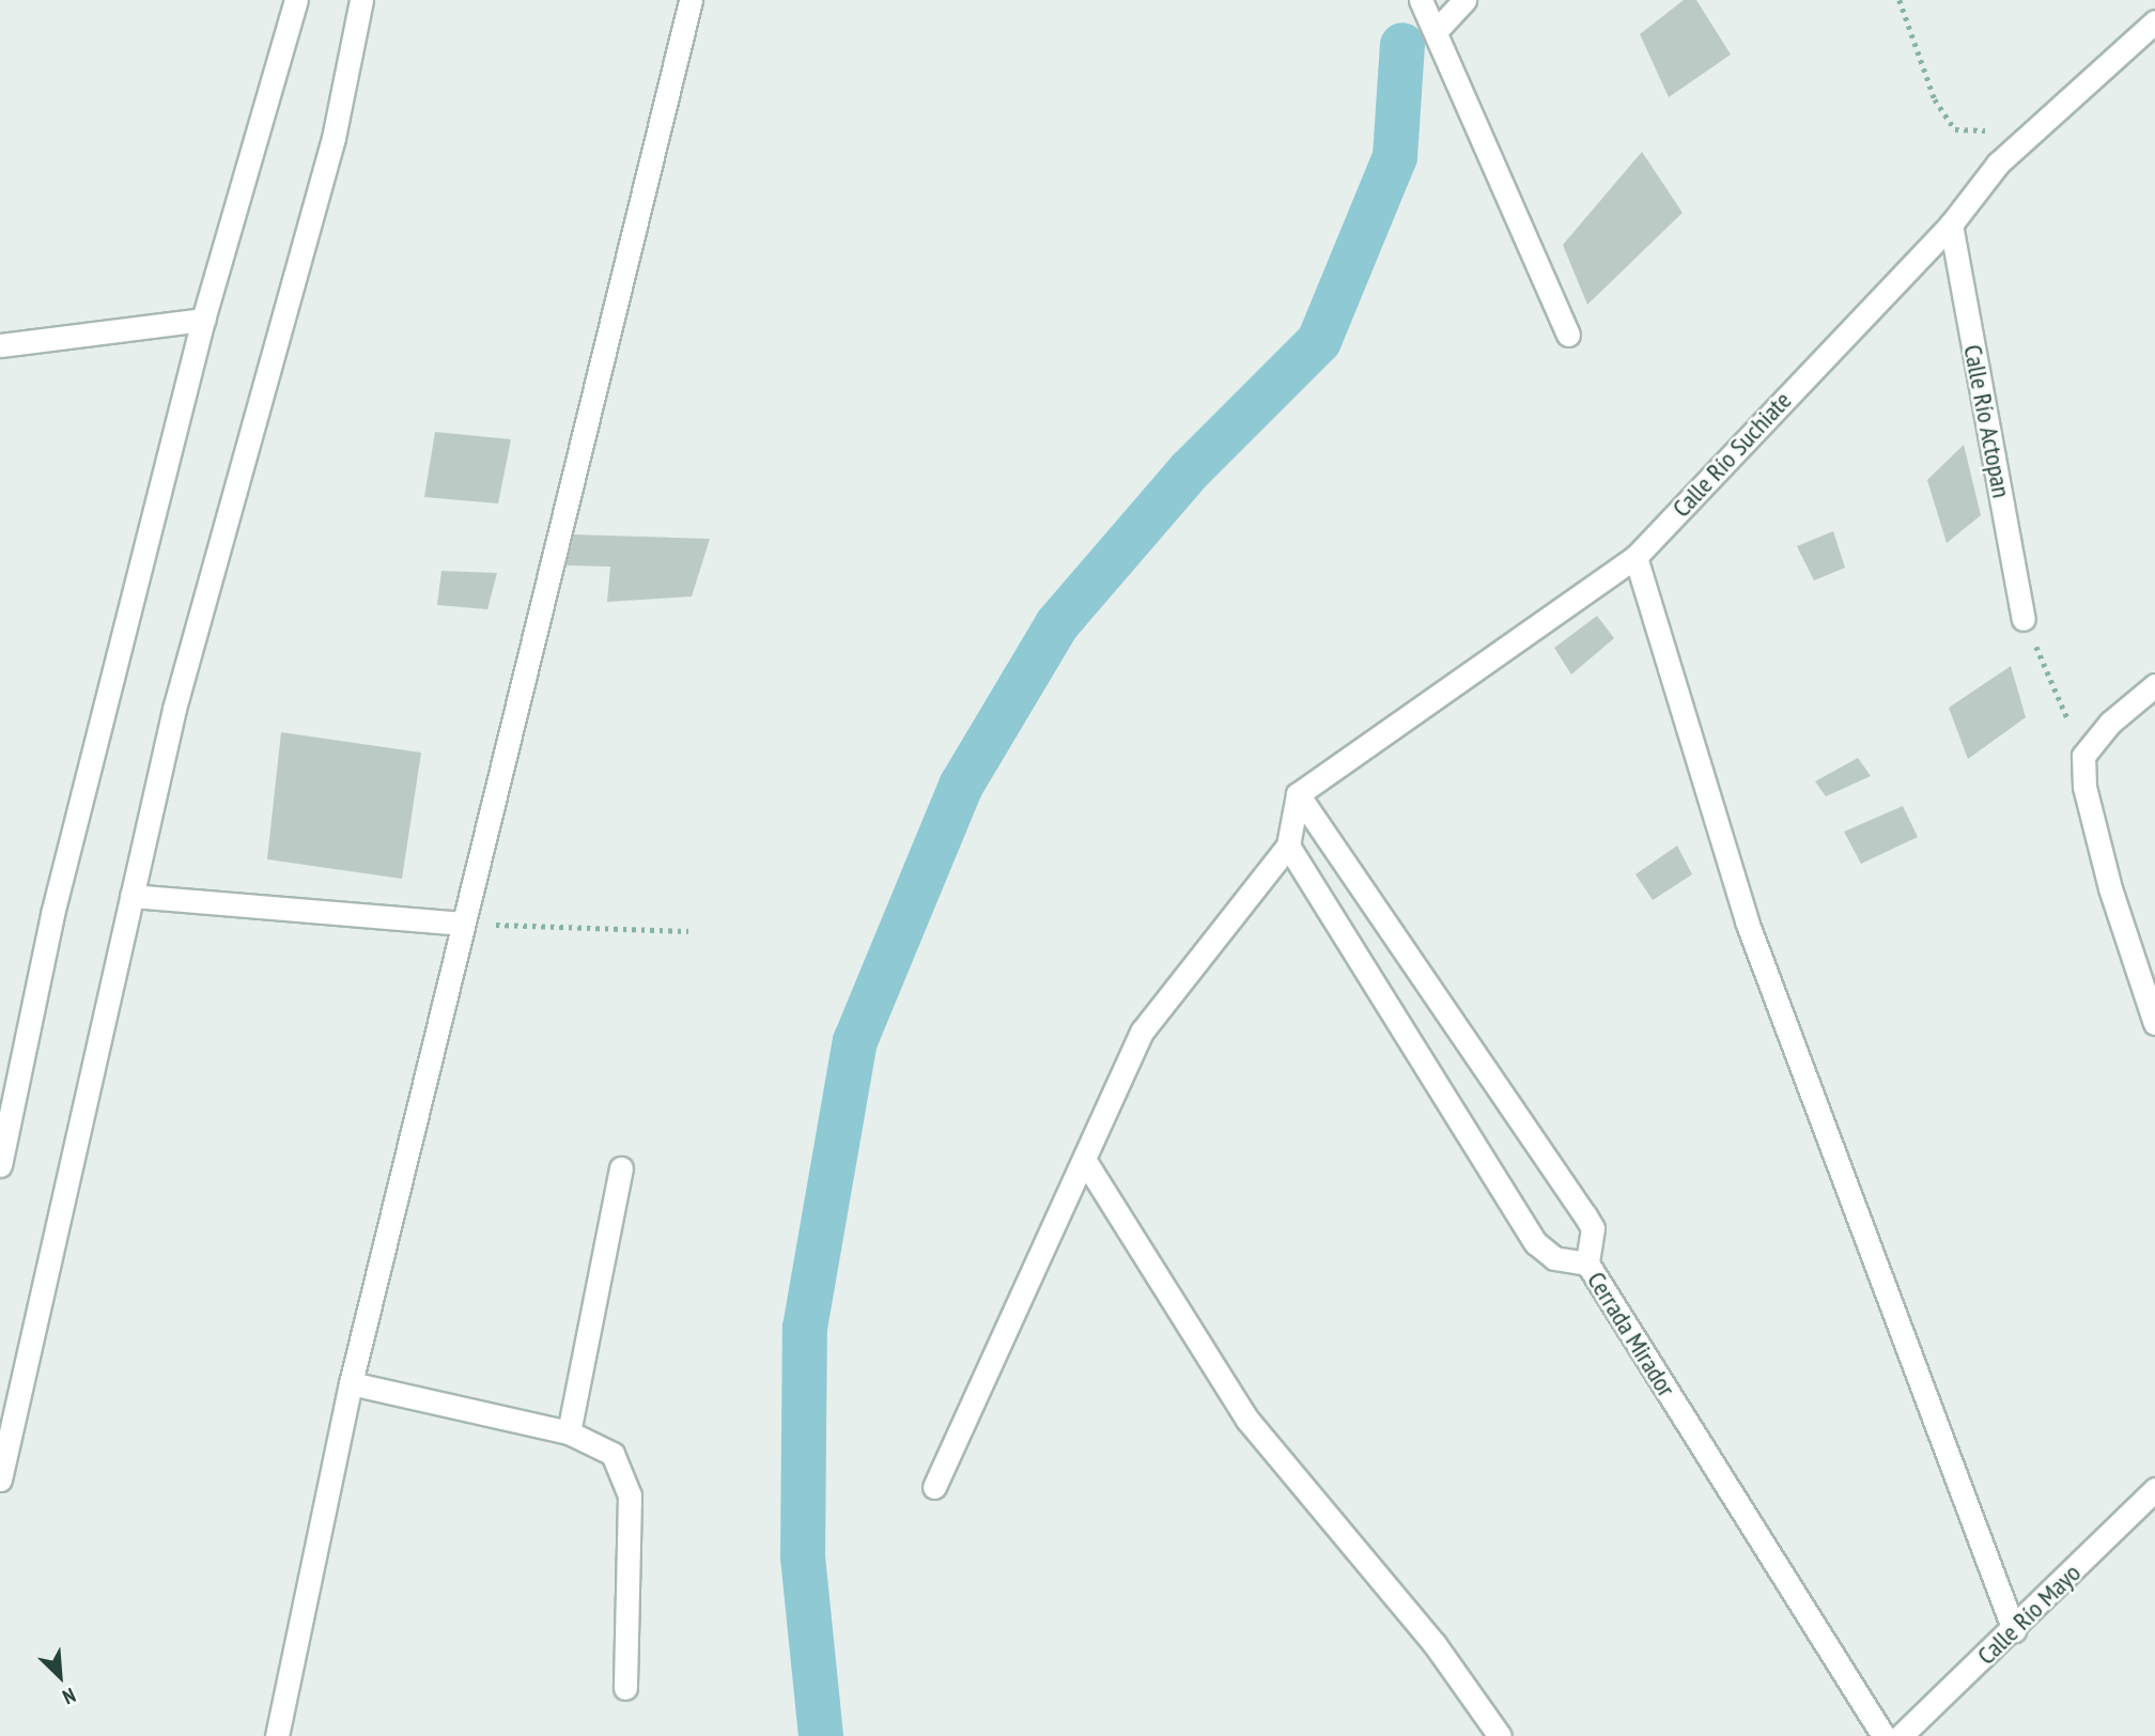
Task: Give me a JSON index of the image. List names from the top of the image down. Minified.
{"streets":{"street":["Calle Río Actopan","Calle Río Suchiate","Cerrada Mirador","Calle Río Mayo"]},"crossings":[["Calle Río Actopan","Calle Río Suchiate"]],"north":"bottom right"}
